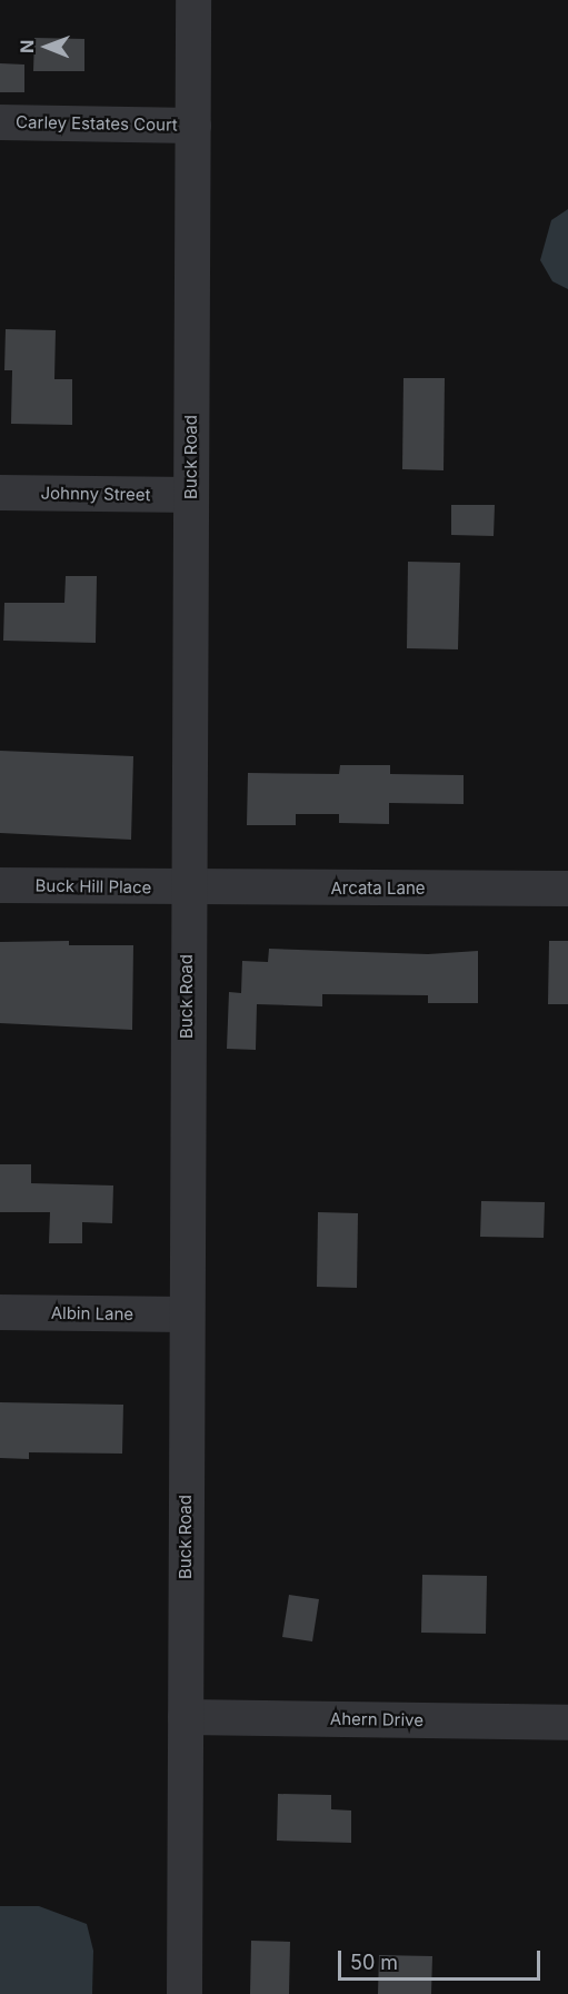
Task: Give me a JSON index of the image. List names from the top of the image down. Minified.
{"streets":{"street":["Carley Estates Court","Buck Road","Johnny Street","Buck Hill Place","Arcata Lane","Albin Lane","Ahern Drive"]},"crossings":[["Carley Estates Court","Buck Road"],["Buck Road","Johnny Street"],["Buck Road","Buck Hill Place"],["Buck Road","Arcata Lane"],["Buck Road","Albin Lane"],["Buck Road","Ahern Drive"],["Buck Hill Place","Arcata Lane"]],"scale_bar":"50 m","north":"left"}
